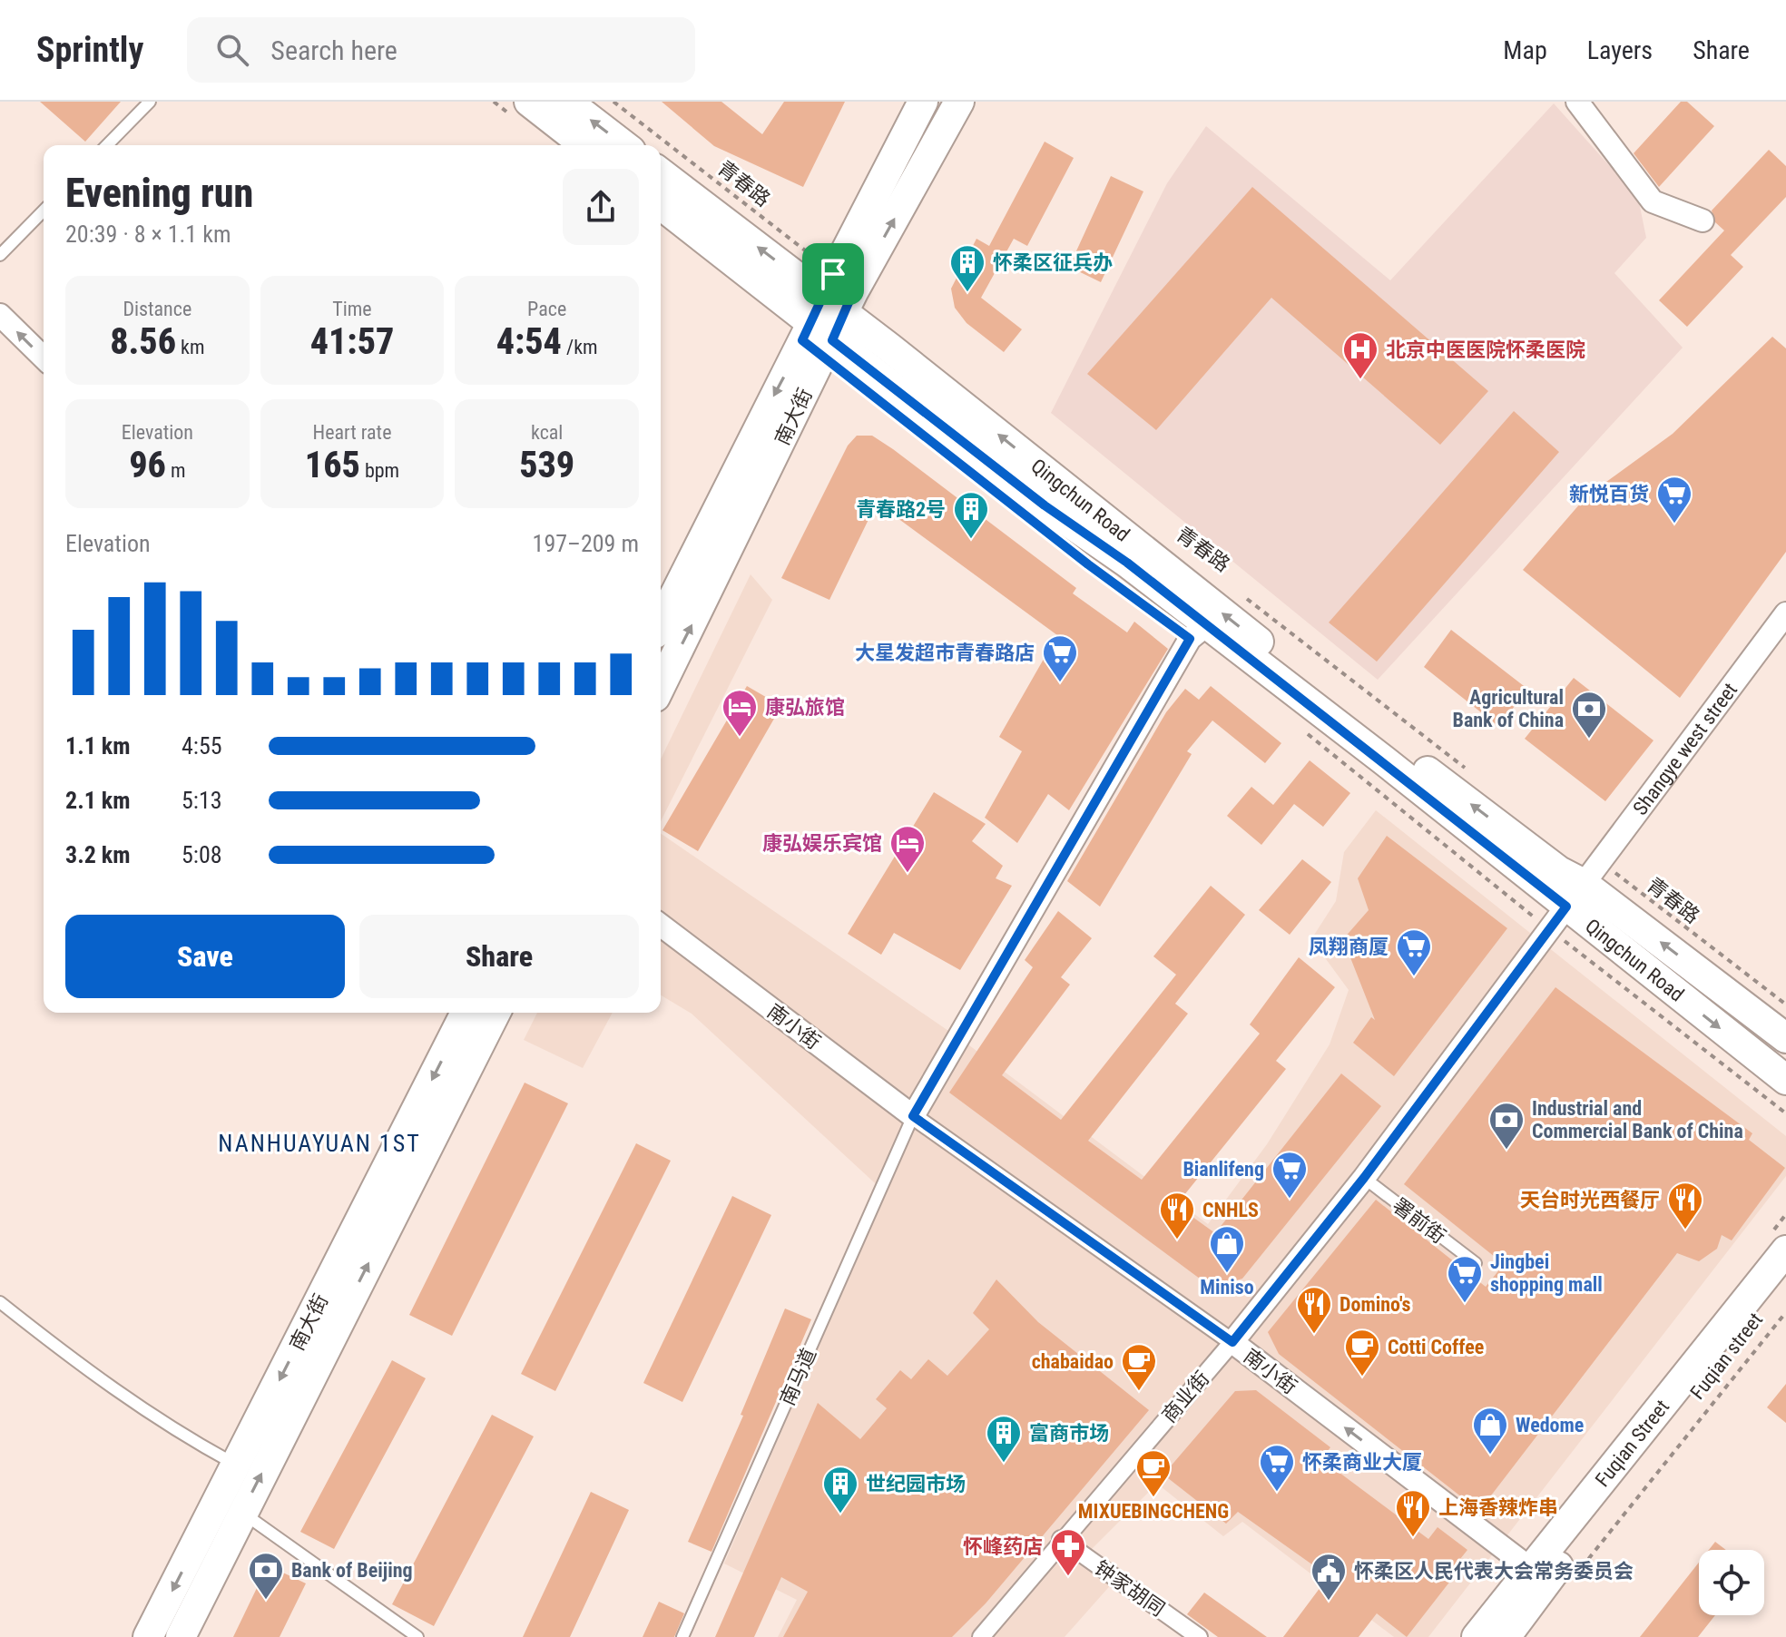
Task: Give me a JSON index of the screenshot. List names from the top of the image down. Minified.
{"streets":{"main road":["南大街","Qingchun Road","Fuqian street","Fuqian Street"],"street":["Shangye west street","南小街","商业街","钟家胡同"],"lane":["署前街","南马道"],"path":["青春路"]},"crossings":[["青春路","南大街"],["青春路","Qingchun Road"],["青春路","Shangye west street"],["南大街","Qingchun Road"],["Qingchun Road","Shangye west street"],["Qingchun Road","商业街"],["南小街","南马道"],["南小街","商业街"],["南小街","Fuqian Street"],["署前街","商业街"],["Fuqian street","Fuqian Street"],["商业街","钟家胡同"]],"districts":["NANHUAYUAN 1ST"],"places":{"building":["怀柔区征兵办","青春路2号","富商市场","世纪园市场"],"hospital":["北京中医医院怀柔医院"],"supermarket":["新悦百货","大星发超市青春路店","凤翔商厦","Bianlifeng","Jingbei shopping mall","怀柔商业大厦"],"hotel":["康弘旅馆","康弘娱乐宾馆"],"bank":["Agricultural Bank of China","Industrial and Commercial Bank of China","Bank of Beijing"],"restaurant":["天台时光西餐厅","CNHLS","Domino's","上海香辣炸串"],"shop":["Miniso","Wedome"],"cafe":["Cotti Coffee","chabaidao","MIXUEBINGCHENG"],"pharmacy":["怀峰药店"],"public building":["怀柔区人民代表大会常务委员会"]},"page":{"header":"Sprintly","search":"Search here","nav":["Map","Layers","Share"],"heading":["Evening run","20:39 · 8 × 1.1 km"],"stats":[["Distance","8.56 km"],["Time","41:57"],["Pace","4:54 /km"],["Elevation","96 m"],["Heart rate","165 bpm"],["kcal","539"]],"chart":["Elevation","197–209 m"],"list":[{"name":"1.1 km","note":"4:55"},{"name":"2.1 km","note":"5:13"},{"name":"3.2 km","note":"5:08"}],"buttons":["Save","Share"]}}
